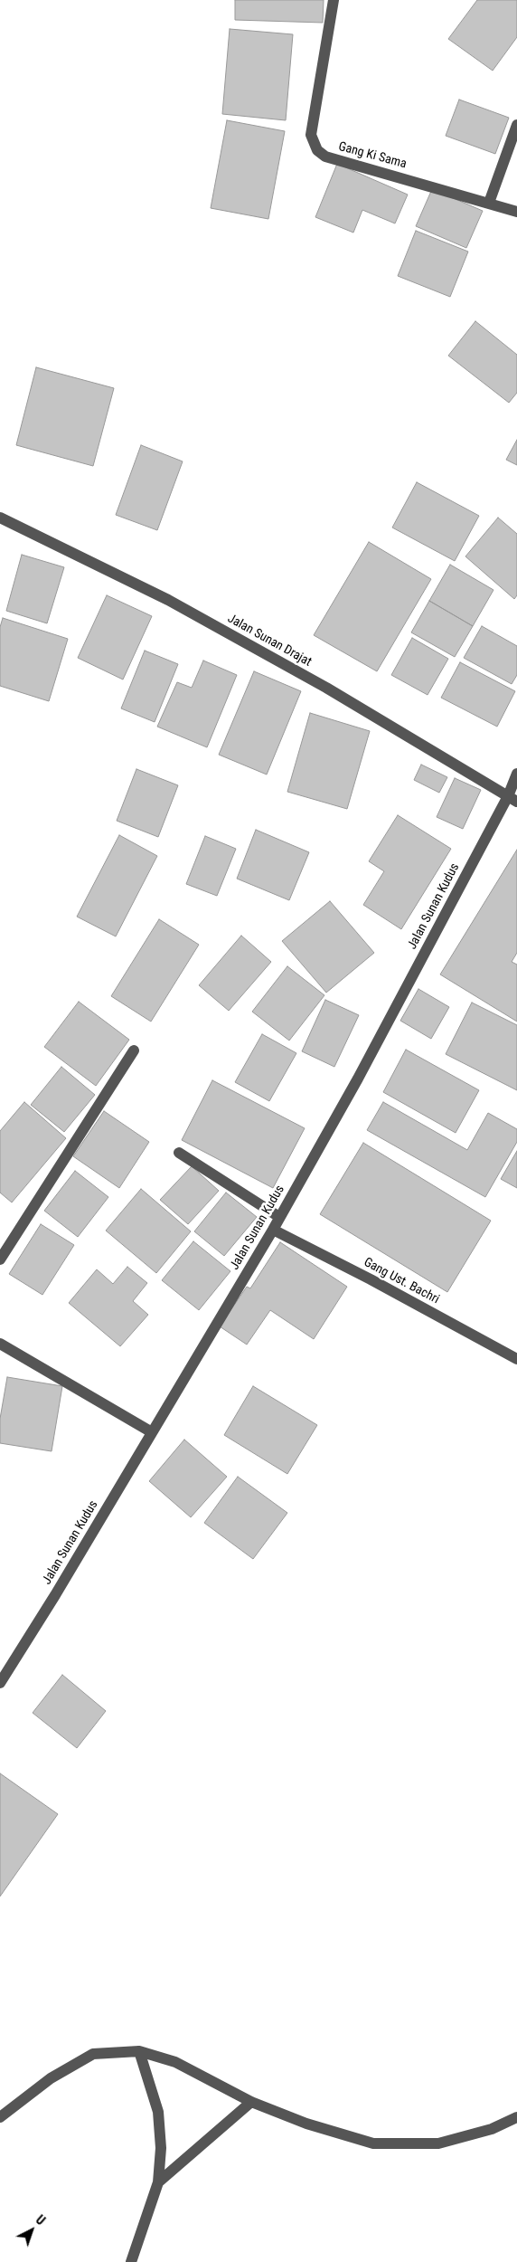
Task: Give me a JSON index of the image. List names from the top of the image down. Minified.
{"streets":{"street":["Gang Ki Sama","Jalan Sunan Drajat","Jalan Sunan Kudus","Gang Ust. Bachri"]},"crossings":[["Jalan Sunan Drajat","Jalan Sunan Kudus"],["Jalan Sunan Kudus","Gang Ust. Bachri"]],"north":"top right"}
